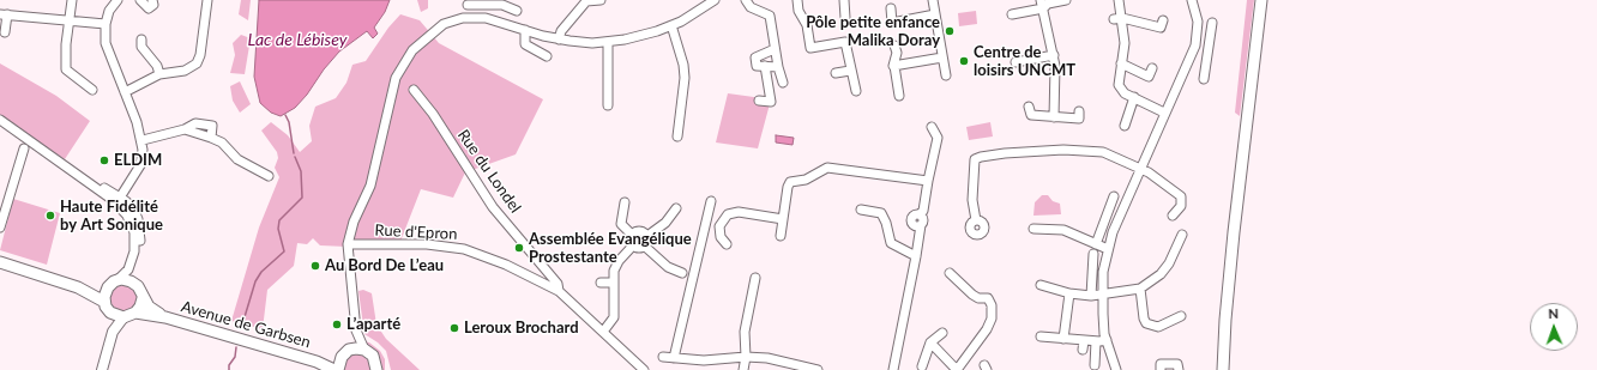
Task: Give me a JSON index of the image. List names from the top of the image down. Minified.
{"streets":{"main road":["Avenue de Garbsen"],"street":["Rue du Londel","Rue d'Epron"]},"crossings":[["Rue du Londel","Rue d'Epron"]],"water":["Lac de Lébisey"],"places":["Pôle petite enfance Malika Doray","Centre de loisirs UNCMT","ELDIM","Haute Fidélité by Art Sonique","Assemblée Evangélique Prostestante","Au Bord De L’eau","L’aparté","Leroux Brochard"],"north":"top"}
